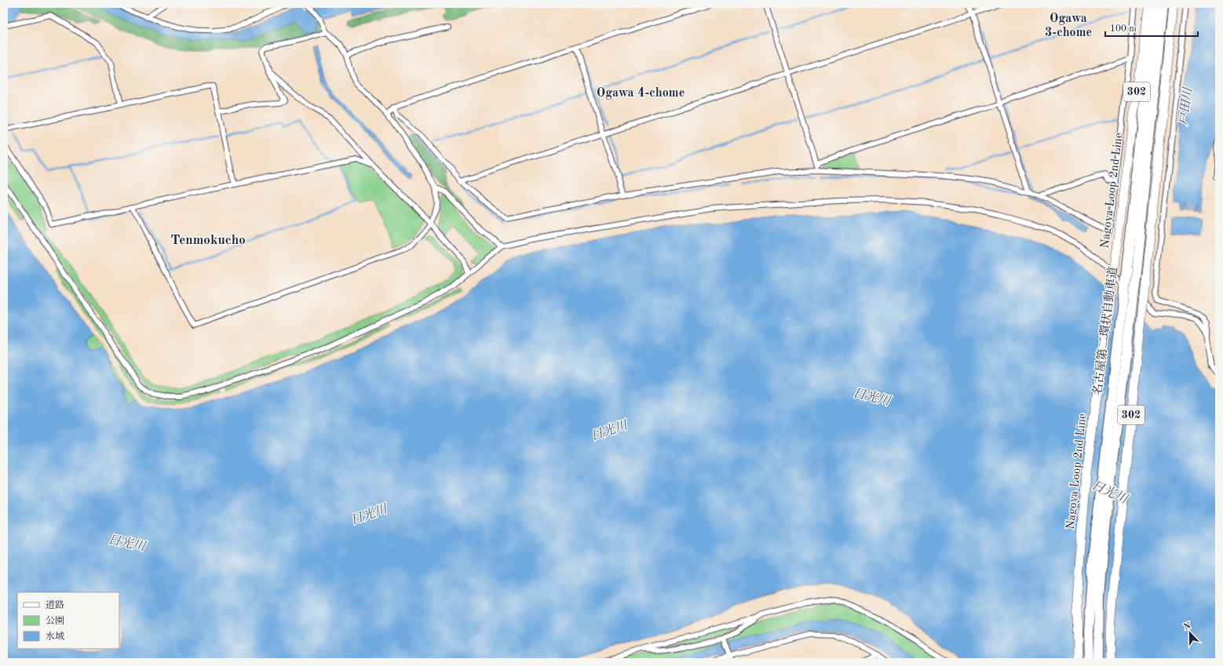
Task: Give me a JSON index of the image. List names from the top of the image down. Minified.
{"streets":{"highway":["302","Nagoya Loop 2nd Line","名古屋第二環状自動車道"]},"districts":["Ogawa 3-chome","Ogawa 4-chome","Tenmokucho"],"water":["戸田川","日光川"],"legend":["道路","公園","水域"],"scale_bar":"100 m","north":"top"}
